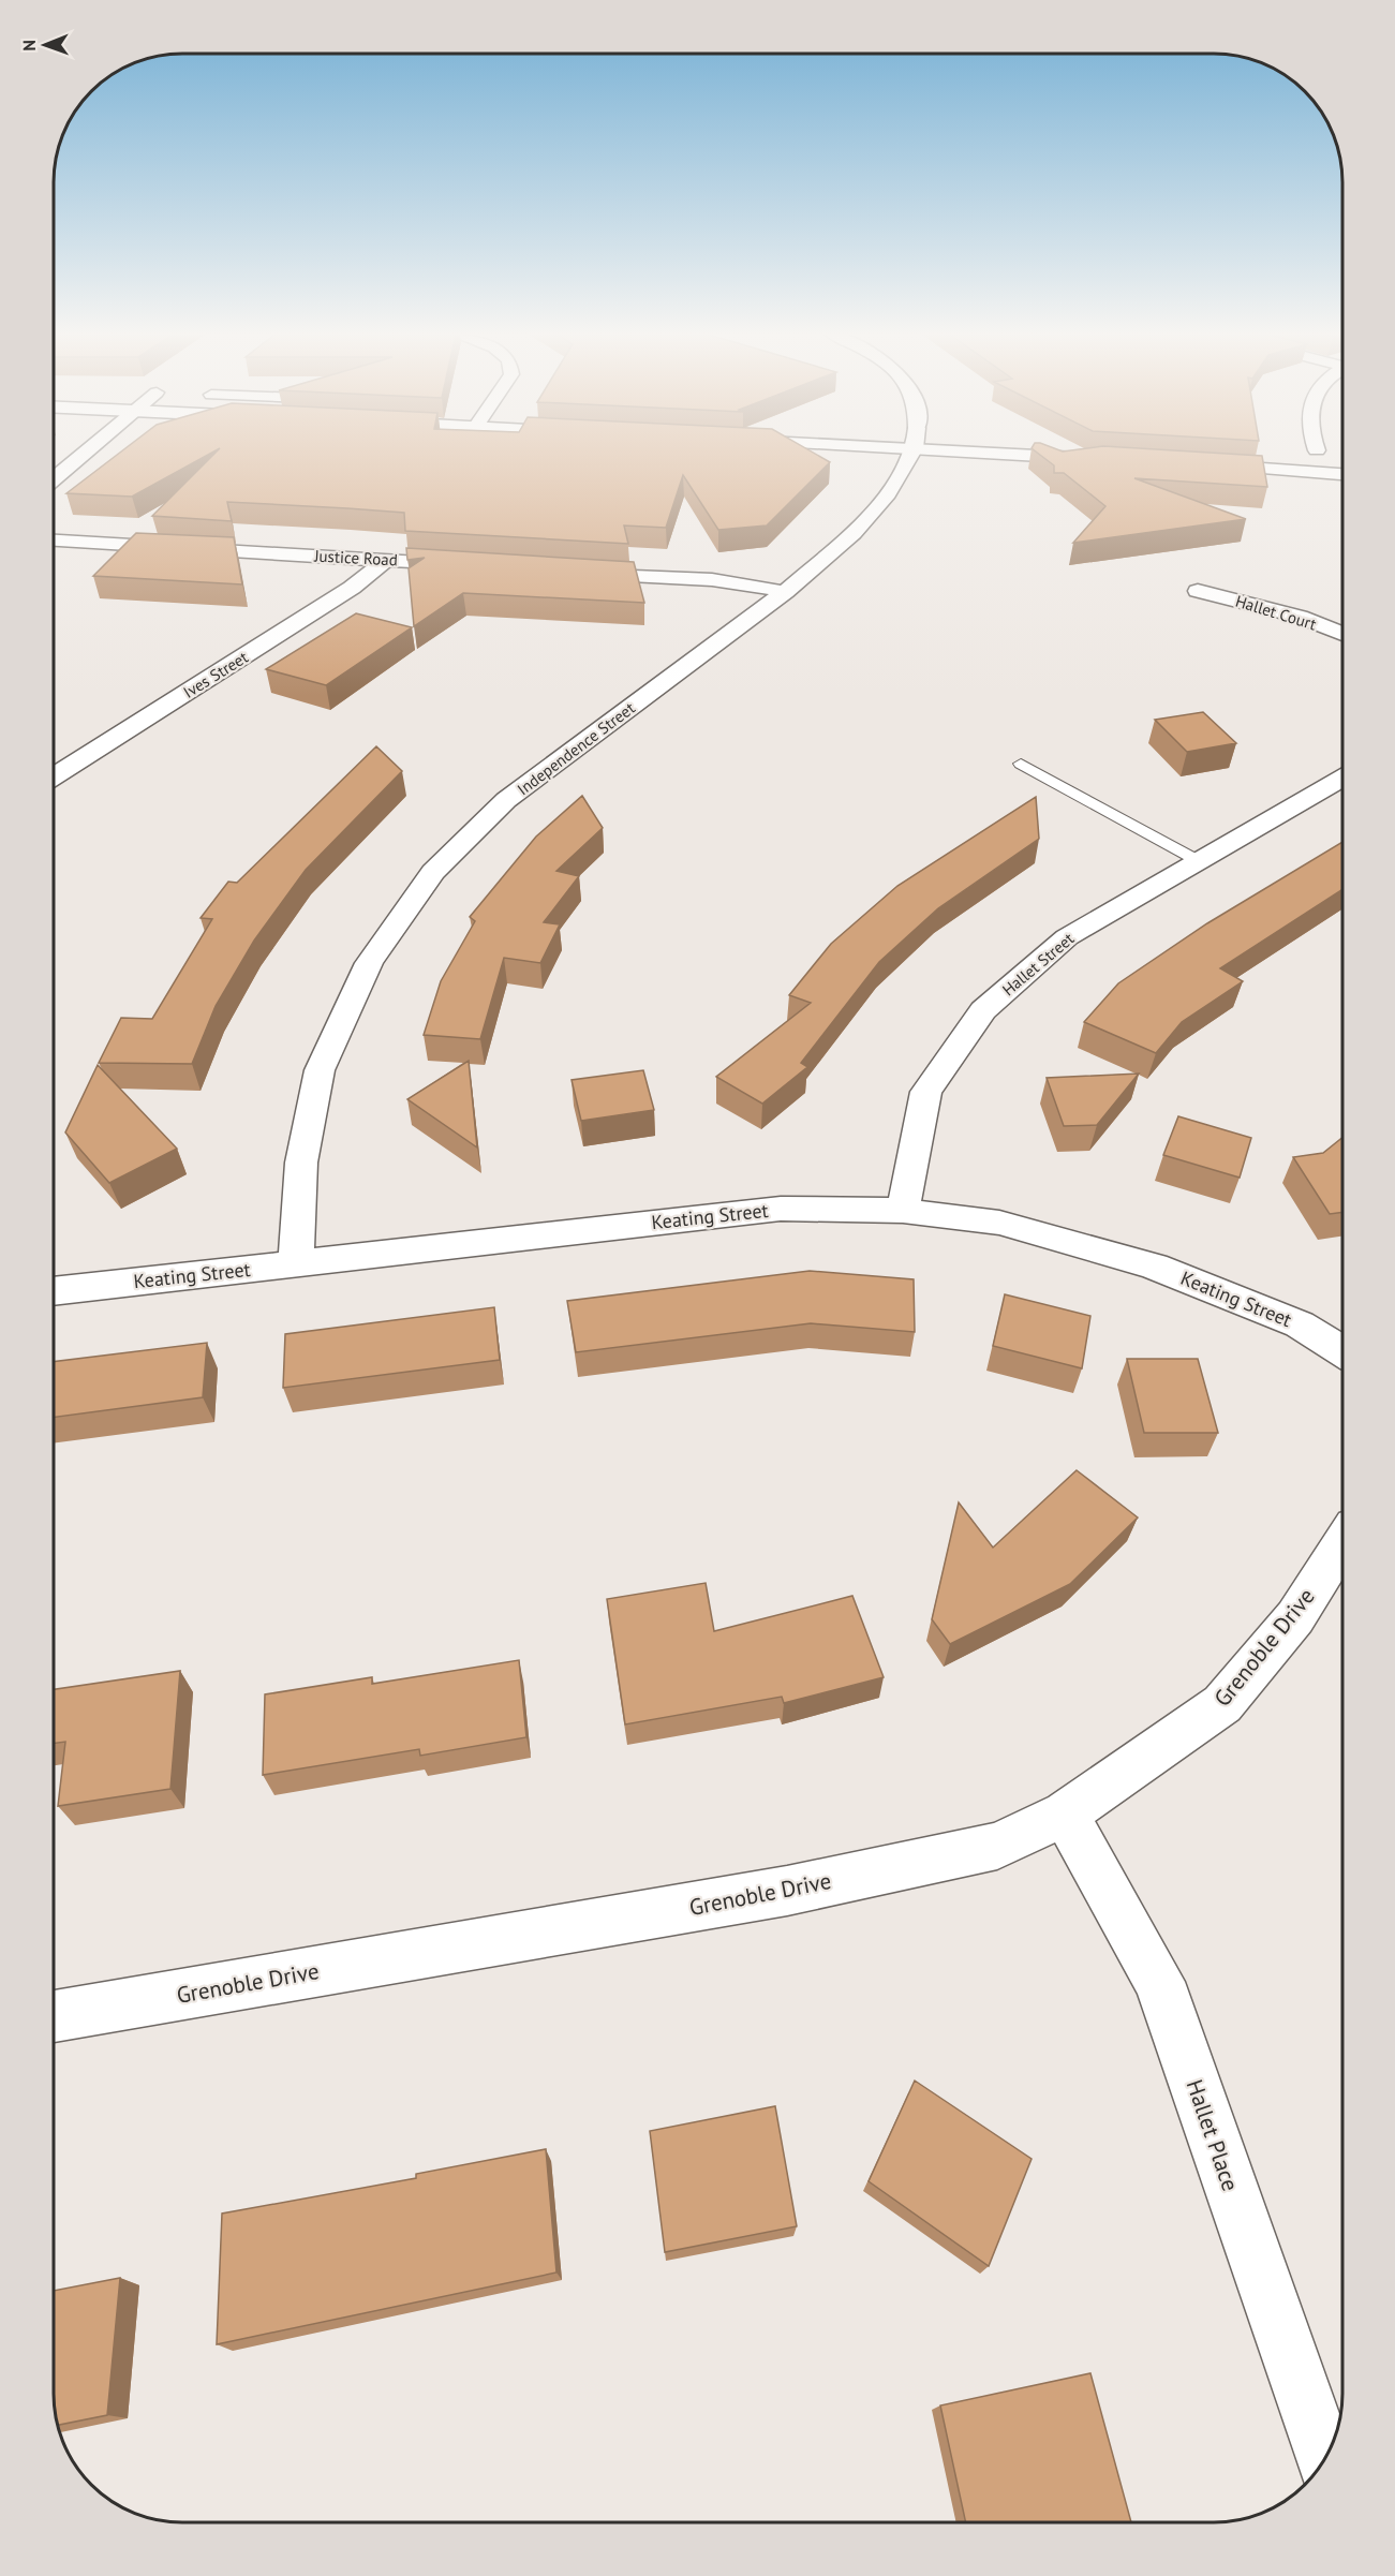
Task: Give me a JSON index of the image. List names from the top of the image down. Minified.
{"streets":{"street":["Justice Road","Hallet Court","Ives Street","Independence Street","Hallet Street","Keating Street","Grenoble Drive","Hallet Place"]},"crossings":[["Justice Road","Ives Street"],["Independence Street","Keating Street"],["Hallet Street","Keating Street"],["Grenoble Drive","Hallet Place"]],"north":"left"}
